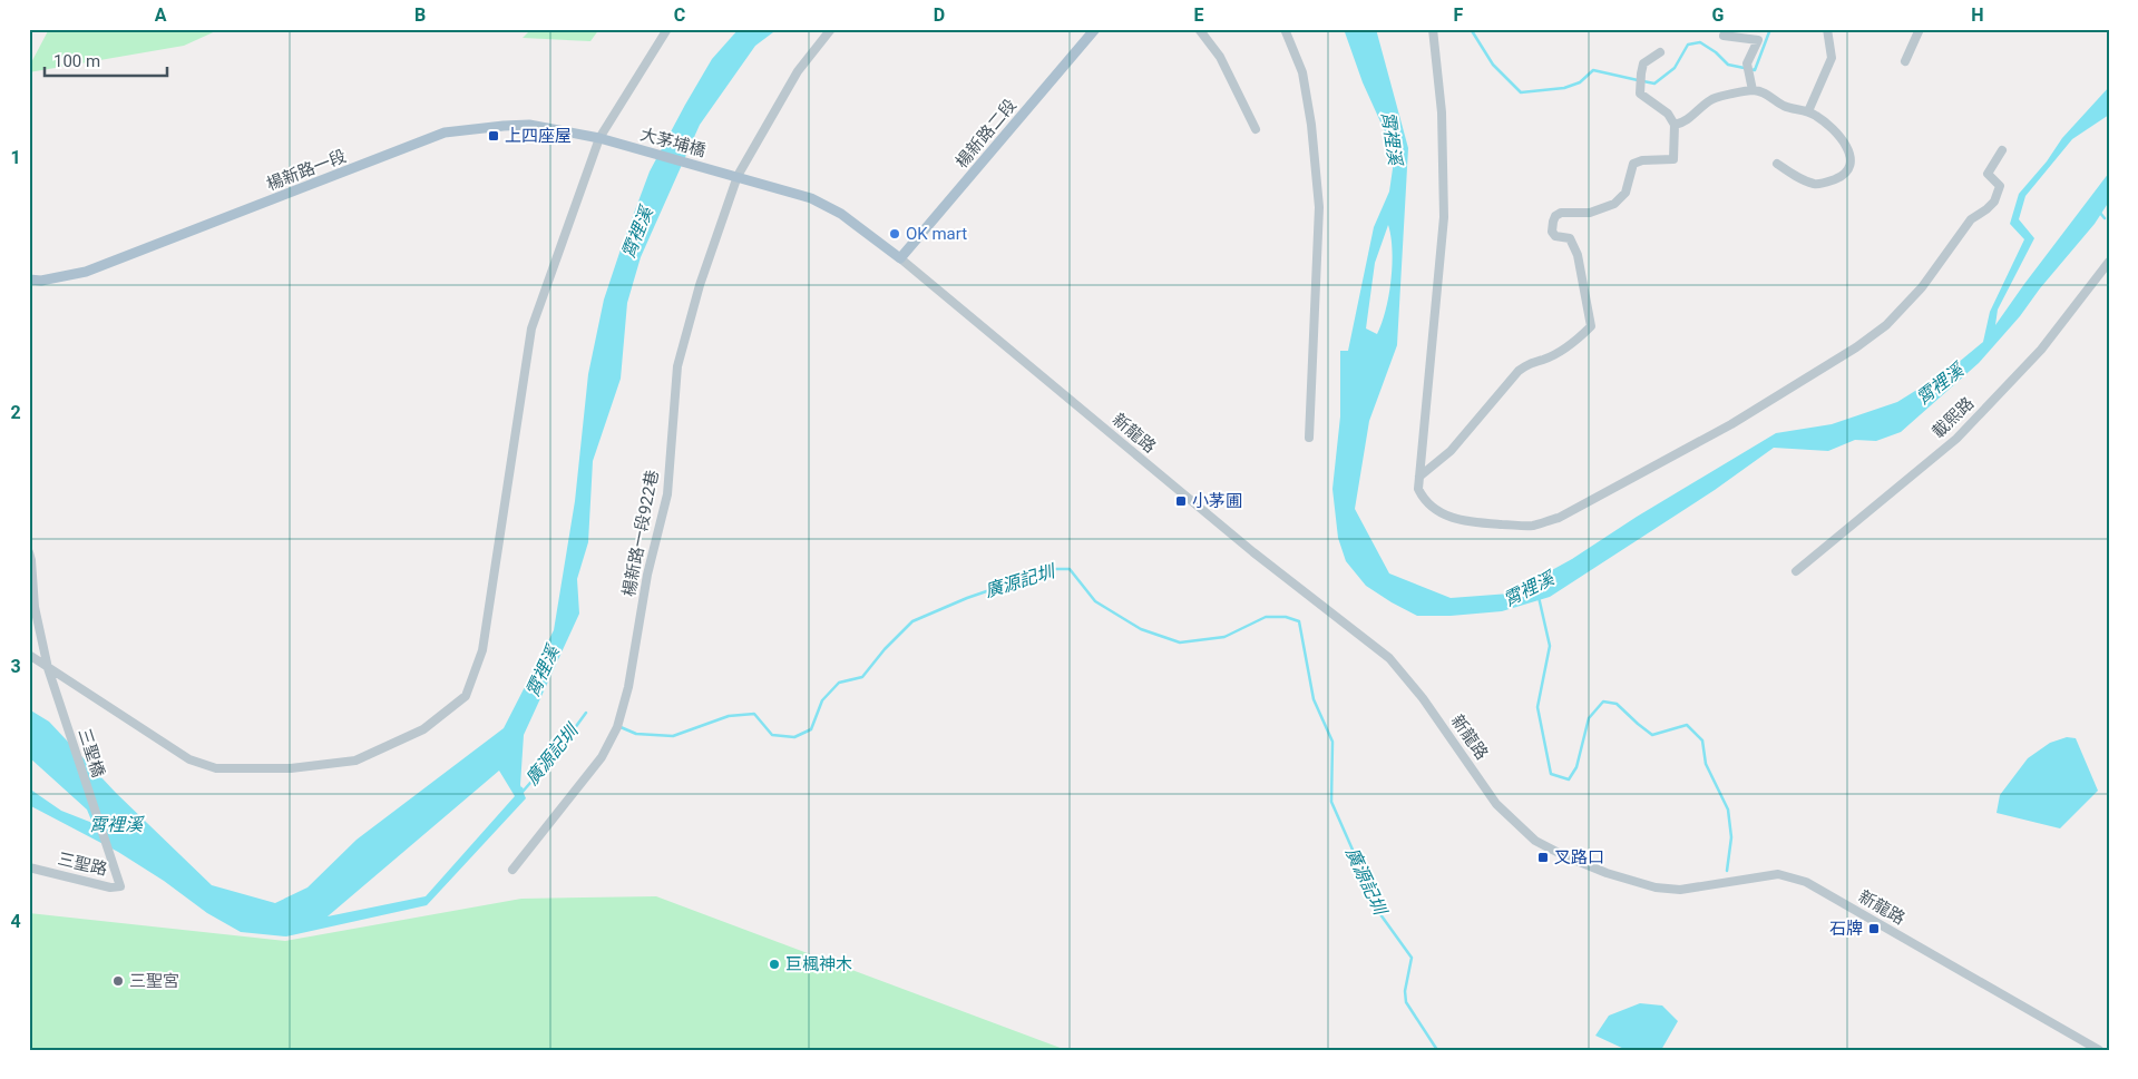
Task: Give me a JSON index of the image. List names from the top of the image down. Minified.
{"streets":{"main road":["楊新路二段","大茅埔橋","楊新路一段"],"street":["載熙路","新龍路","楊新路一段922巷","三聖橋","三聖路"]},"crossings":[["楊新路二段","新龍路"],["大茅埔橋","楊新路一段"],["大茅埔橋","楊新路一段922巷"],["三聖橋","三聖路"]],"water":["霄裡溪","廣源記圳"],"places":{"transit":["上四座屋","小茅圃","叉路口","石牌"],"other":["OK mart","巨楓神木","三聖宮"]},"scale_bar":"100 m","grid":{"columns":["A","B","C","D","E","F","G","H"],"rows":["1","2","3","4"]}}
